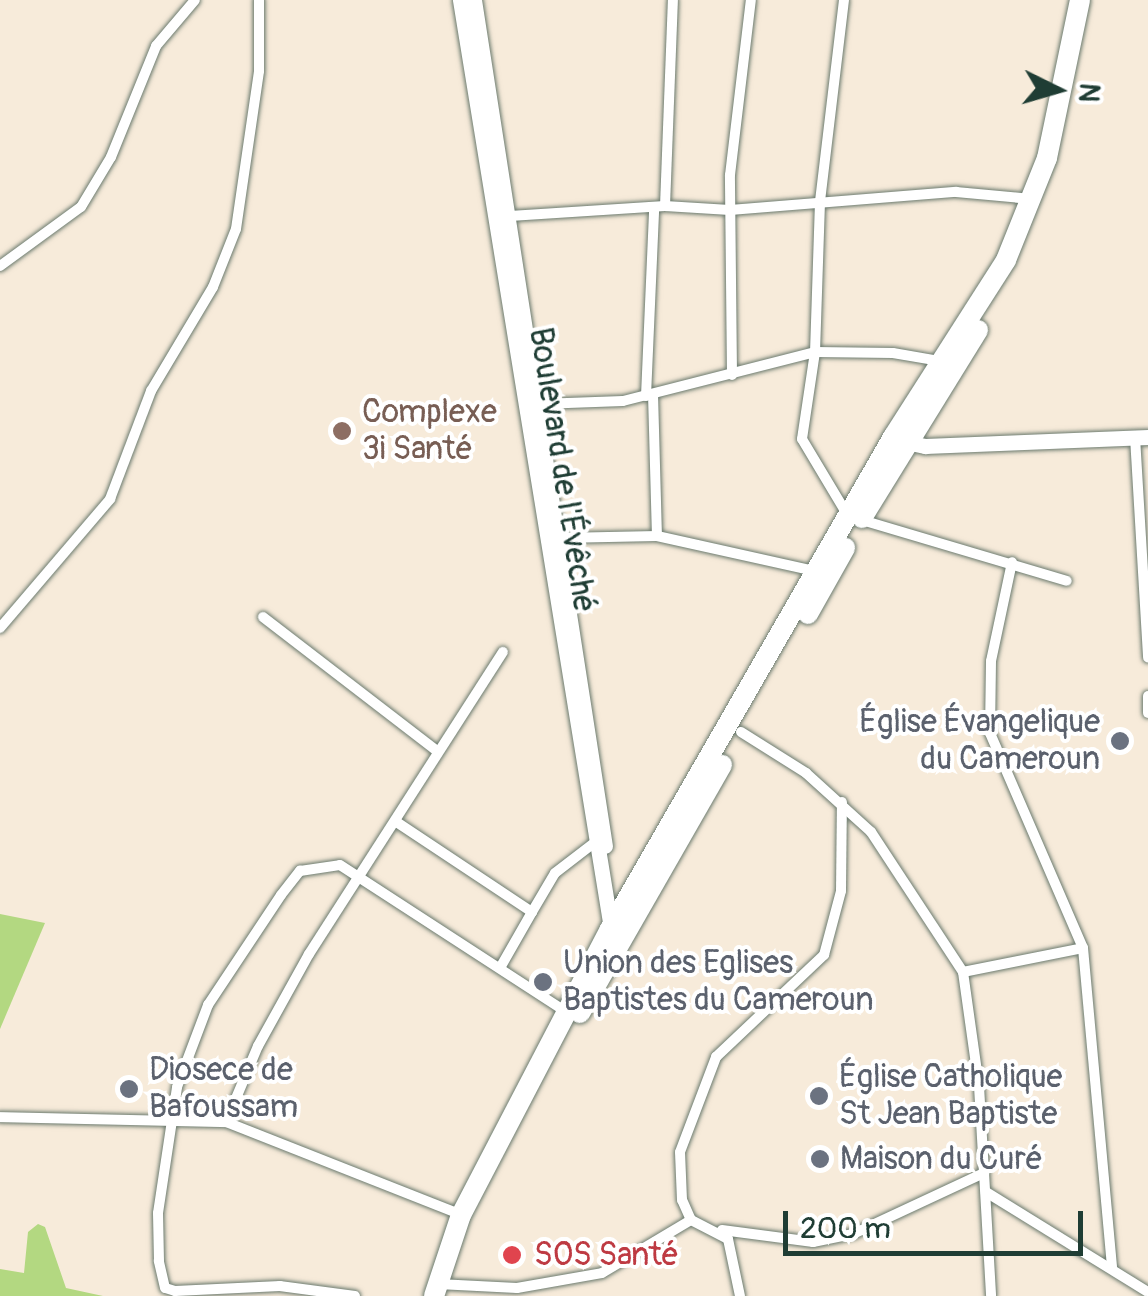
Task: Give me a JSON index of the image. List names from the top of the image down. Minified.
{"streets":{"main road":["Boulevard de l'Évêché"]},"places":["Complexe 3i Santé","Église Évangelique du Cameroun","Union des Eglises Baptistes du Cameroun","Diosece de Bafoussam","Église Catholique St Jean Baptiste","Maison du Curé","SOS Santé"],"scale_bar":"200 m","north":"right"}
